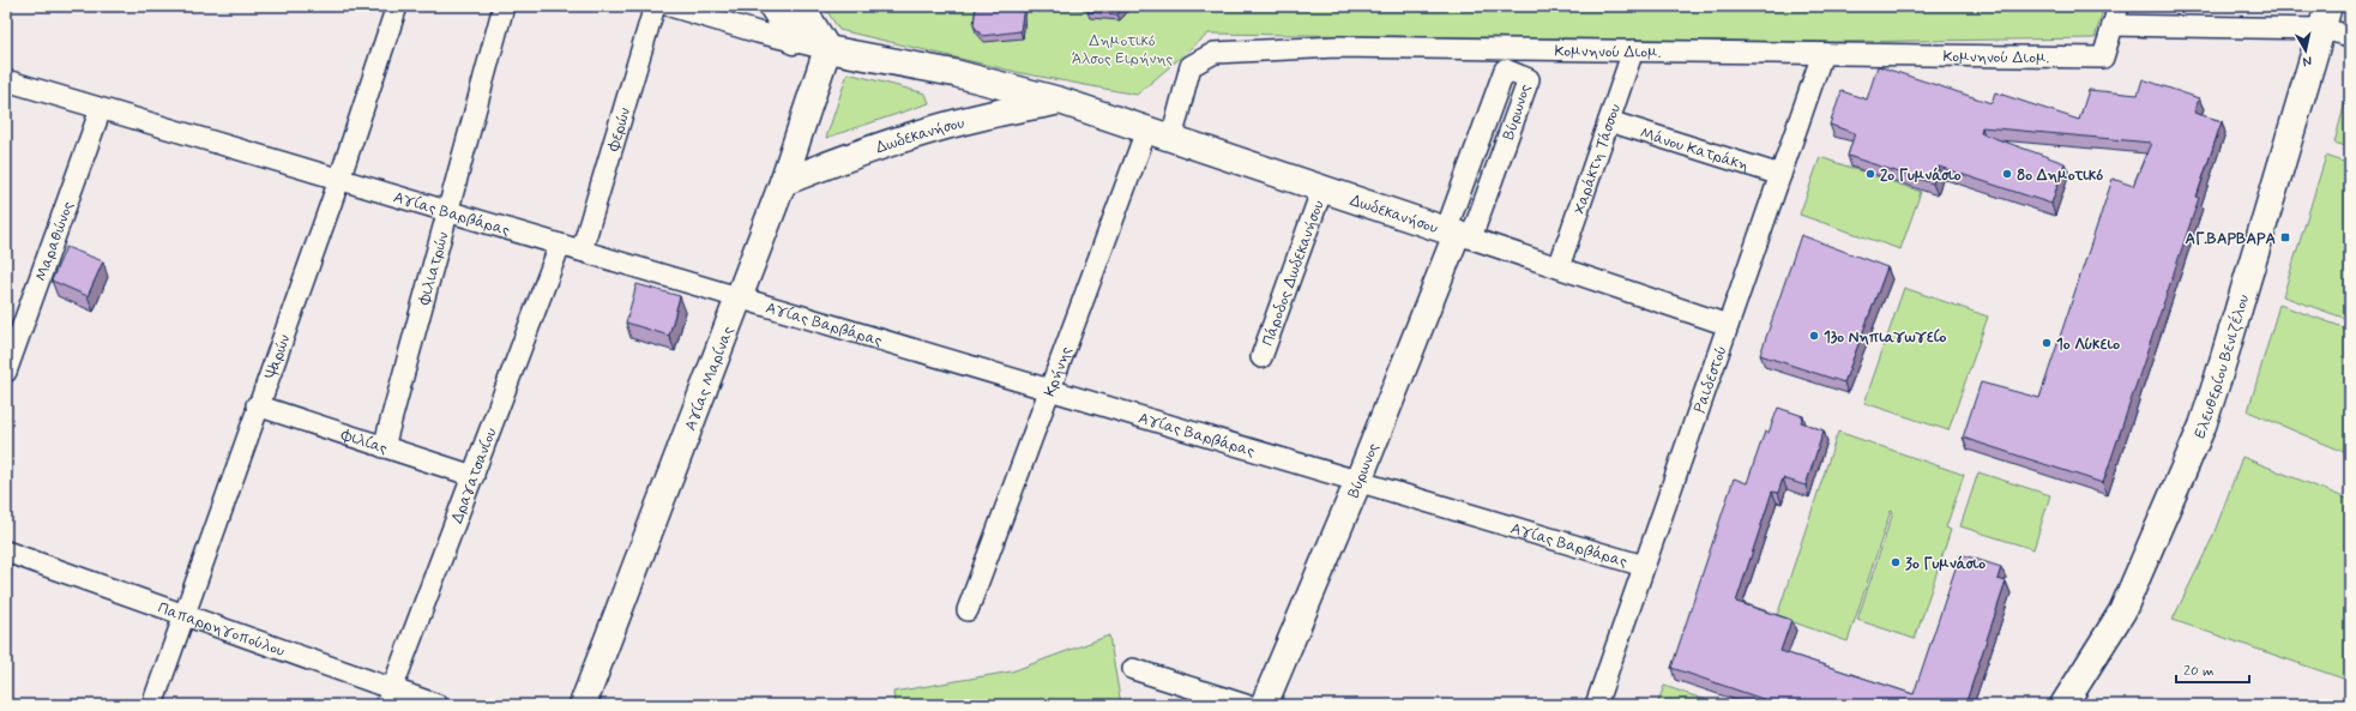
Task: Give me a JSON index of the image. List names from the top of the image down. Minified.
{"streets":{"street":["Κομνηνού Διομ.","Βύρωνος","Φερών","Δωδεκανήσου","Μάνου Κατράκη","Χαράκτη Τάσσου","Αγίας Βαρβάρας","Μαραθώνος","Φιλιατρών","Πάροδος Δωδεκανήσου","Ψαρών","Ελευθερίου Βενιζέλου","Κρήνης","Αγίας Μαρίνας","Ραιδεστού","Φιλίας","Δραγατσανίου","Παπαρρηγοπούλου"]},"crossings":[["Κομνηνού Διομ.","Βύρωνος"],["Κομνηνού Διομ.","Δωδεκανήσου"],["Κομνηνού Διομ.","Χαράκτη Τάσσου"],["Κομνηνού Διομ.","Κρήνης"],["Κομνηνού Διομ.","Ραιδεστού"],["Βύρωνος","Δωδεκανήσου"],["Βύρωνος","Αγίας Βαρβάρας"],["Φερών","Αγίας Βαρβάρας"],["Δωδεκανήσου","Χαράκτη Τάσσου"],["Δωδεκανήσου","Πάροδος Δωδεκανήσου"],["Δωδεκανήσου","Κρήνης"],["Δωδεκανήσου","Αγίας Μαρίνας"],["Δωδεκανήσου","Ραιδεστού"],["Μάνου Κατράκη","Χαράκτη Τάσσου"],["Μάνου Κατράκη","Ραιδεστού"],["Αγίας Βαρβάρας","Μαραθώνος"],["Αγίας Βαρβάρας","Φιλιατρών"],["Αγίας Βαρβάρας","Ψαρών"],["Αγίας Βαρβάρας","Κρήνης"],["Αγίας Βαρβάρας","Αγίας Μαρίνας"],["Αγίας Βαρβάρας","Ραιδεστού"],["Αγίας Βαρβάρας","Δραγατσανίου"],["Φιλιατρών","Φιλίας"],["Ψαρών","Φιλίας"],["Ψαρών","Παπαρρηγοπούλου"],["Φιλίας","Δραγατσανίου"],["Δραγατσανίου","Παπαρρηγοπούλου"]],"parks":["Δημοτικό Άλσος Ειρήνης"],"places":{"other":["2ο Γυμνάσιο","8ο Δημοτικό","13ο Νηπιαγωγείο","1ο Λύκειο","3ο Γυμνάσιο"],"transit":["ΑΓ.ΒΑΡΒΑΡΑ"]},"scale_bar":"20 m","north":"bottom"}
